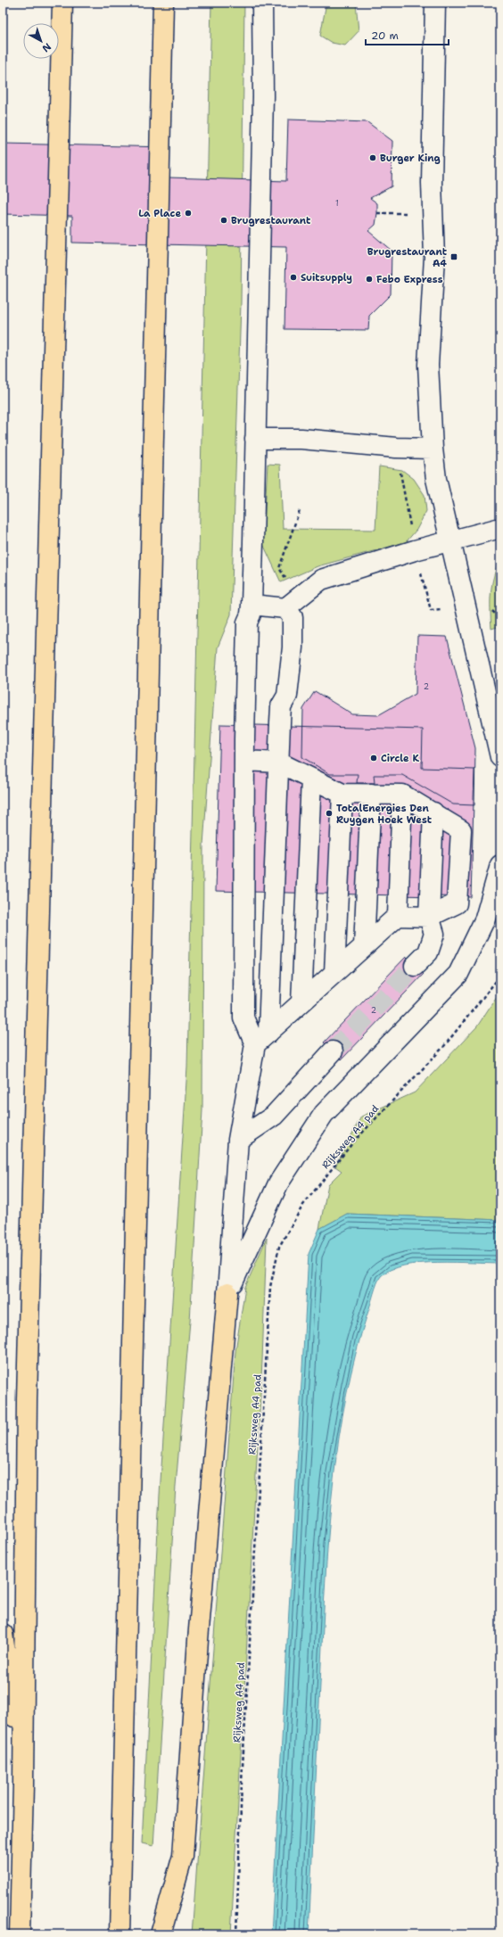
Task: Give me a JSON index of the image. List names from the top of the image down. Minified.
{"streets":{"path":["Rijksweg A4 pad"]},"places":{"other":["Burger King","La Place","Brugrestaurant","Suitsupply","Febo Express","Circle K","TotalEnergies Den Ruygen Hoek West"],"transit":["Brugrestaurant A4"]},"house_numbers":["1","2","2"],"scale_bar":"20 m","north":"bottom right"}
